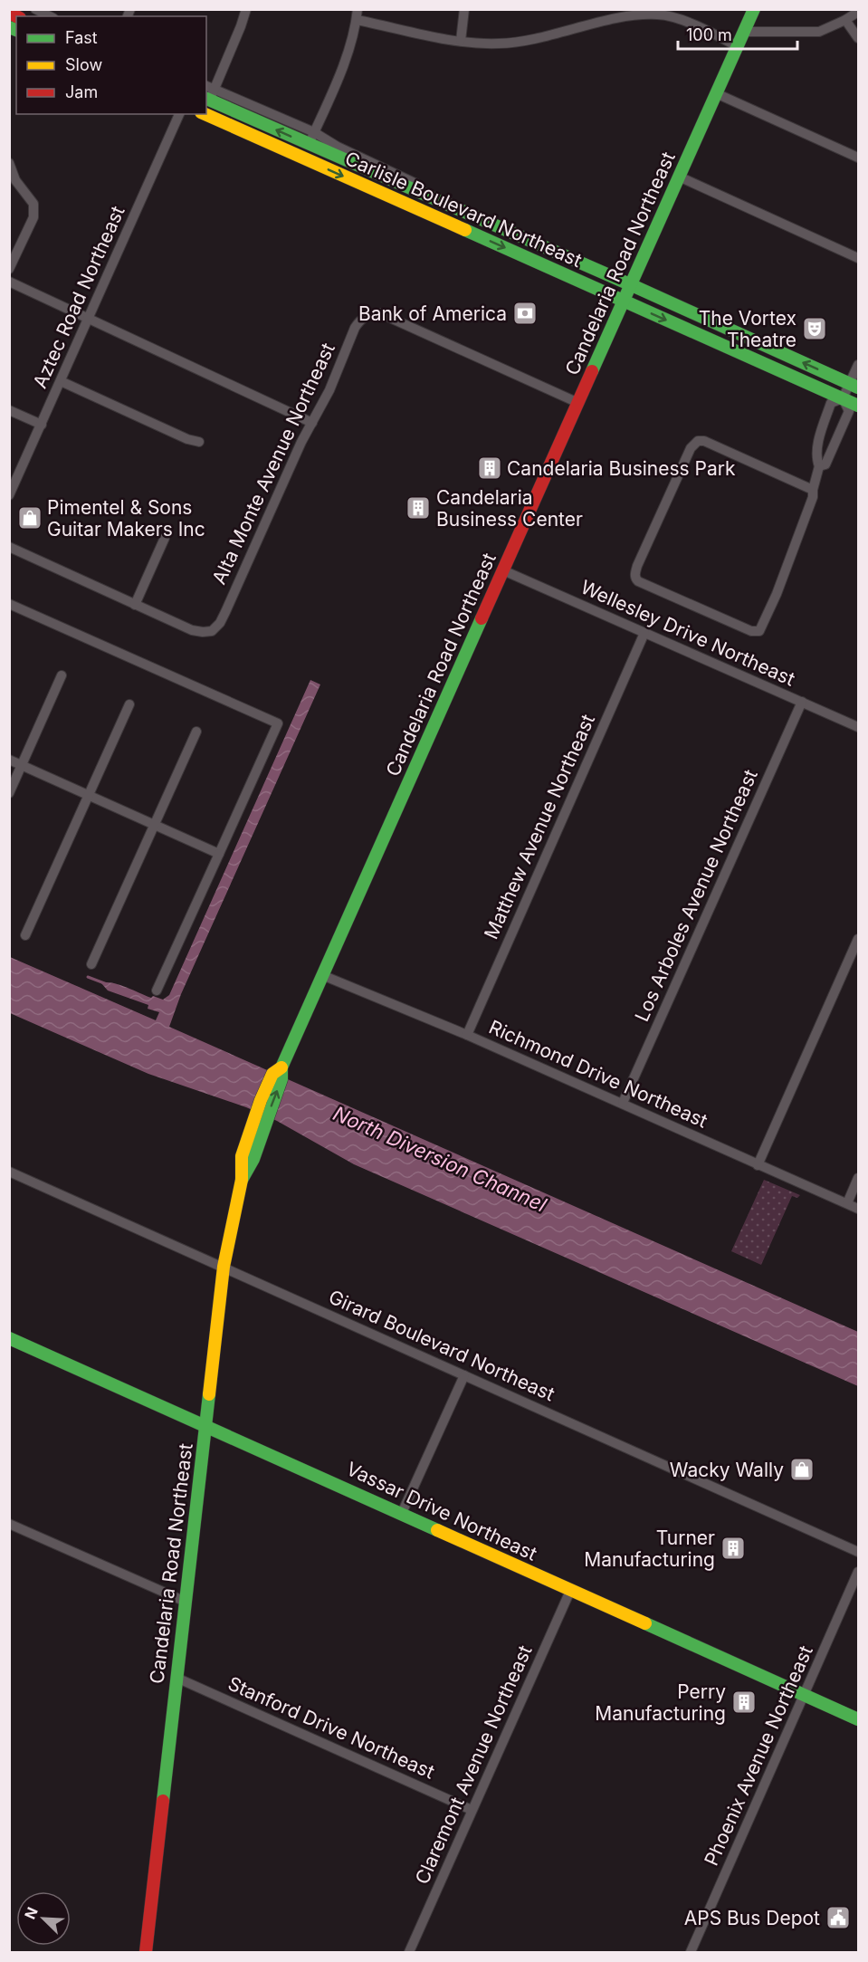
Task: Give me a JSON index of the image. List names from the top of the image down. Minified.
{"streets":{"main road":["Carlisle Boulevard Northeast","Candelaria Road Northeast","Vassar Drive Northeast"],"street":["Aztec Road Northeast","Alta Monte Avenue Northeast","Wellesley Drive Northeast","Matthew Avenue Northeast","Los Arboles Avenue Northeast","Richmond Drive Northeast","Girard Boulevard Northeast","Stanford Drive Northeast","Phoenix Avenue Northeast","Claremont Avenue Northeast"]},"crossings":[["Carlisle Boulevard Northeast","Candelaria Road Northeast"],["Candelaria Road Northeast","Alta Monte Avenue Northeast"],["Candelaria Road Northeast","Wellesley Drive Northeast"],["Candelaria Road Northeast","Richmond Drive Northeast"],["Candelaria Road Northeast","Girard Boulevard Northeast"],["Candelaria Road Northeast","Vassar Drive Northeast"],["Candelaria Road Northeast","Stanford Drive Northeast"],["Wellesley Drive Northeast","Matthew Avenue Northeast"],["Wellesley Drive Northeast","Los Arboles Avenue Northeast"],["Matthew Avenue Northeast","Richmond Drive Northeast"],["Los Arboles Avenue Northeast","Richmond Drive Northeast"],["Vassar Drive Northeast","Phoenix Avenue Northeast"],["Vassar Drive Northeast","Claremont Avenue Northeast"],["Stanford Drive Northeast","Claremont Avenue Northeast"]],"water":["North Diversion Channel"],"places":{"bank":["Bank of America"],"theatre":["The Vortex Theatre"],"building":["Candelaria Business Park","Candelaria Business Center","Turner Manufacturing","Perry Manufacturing"],"shop":["Pimentel & Sons Guitar Makers Inc","Wacky Wally"],"public building":["APS Bus Depot"]},"legend":["Fast","Slow","Jam"],"scale_bar":"100 m","north":"top left"}
